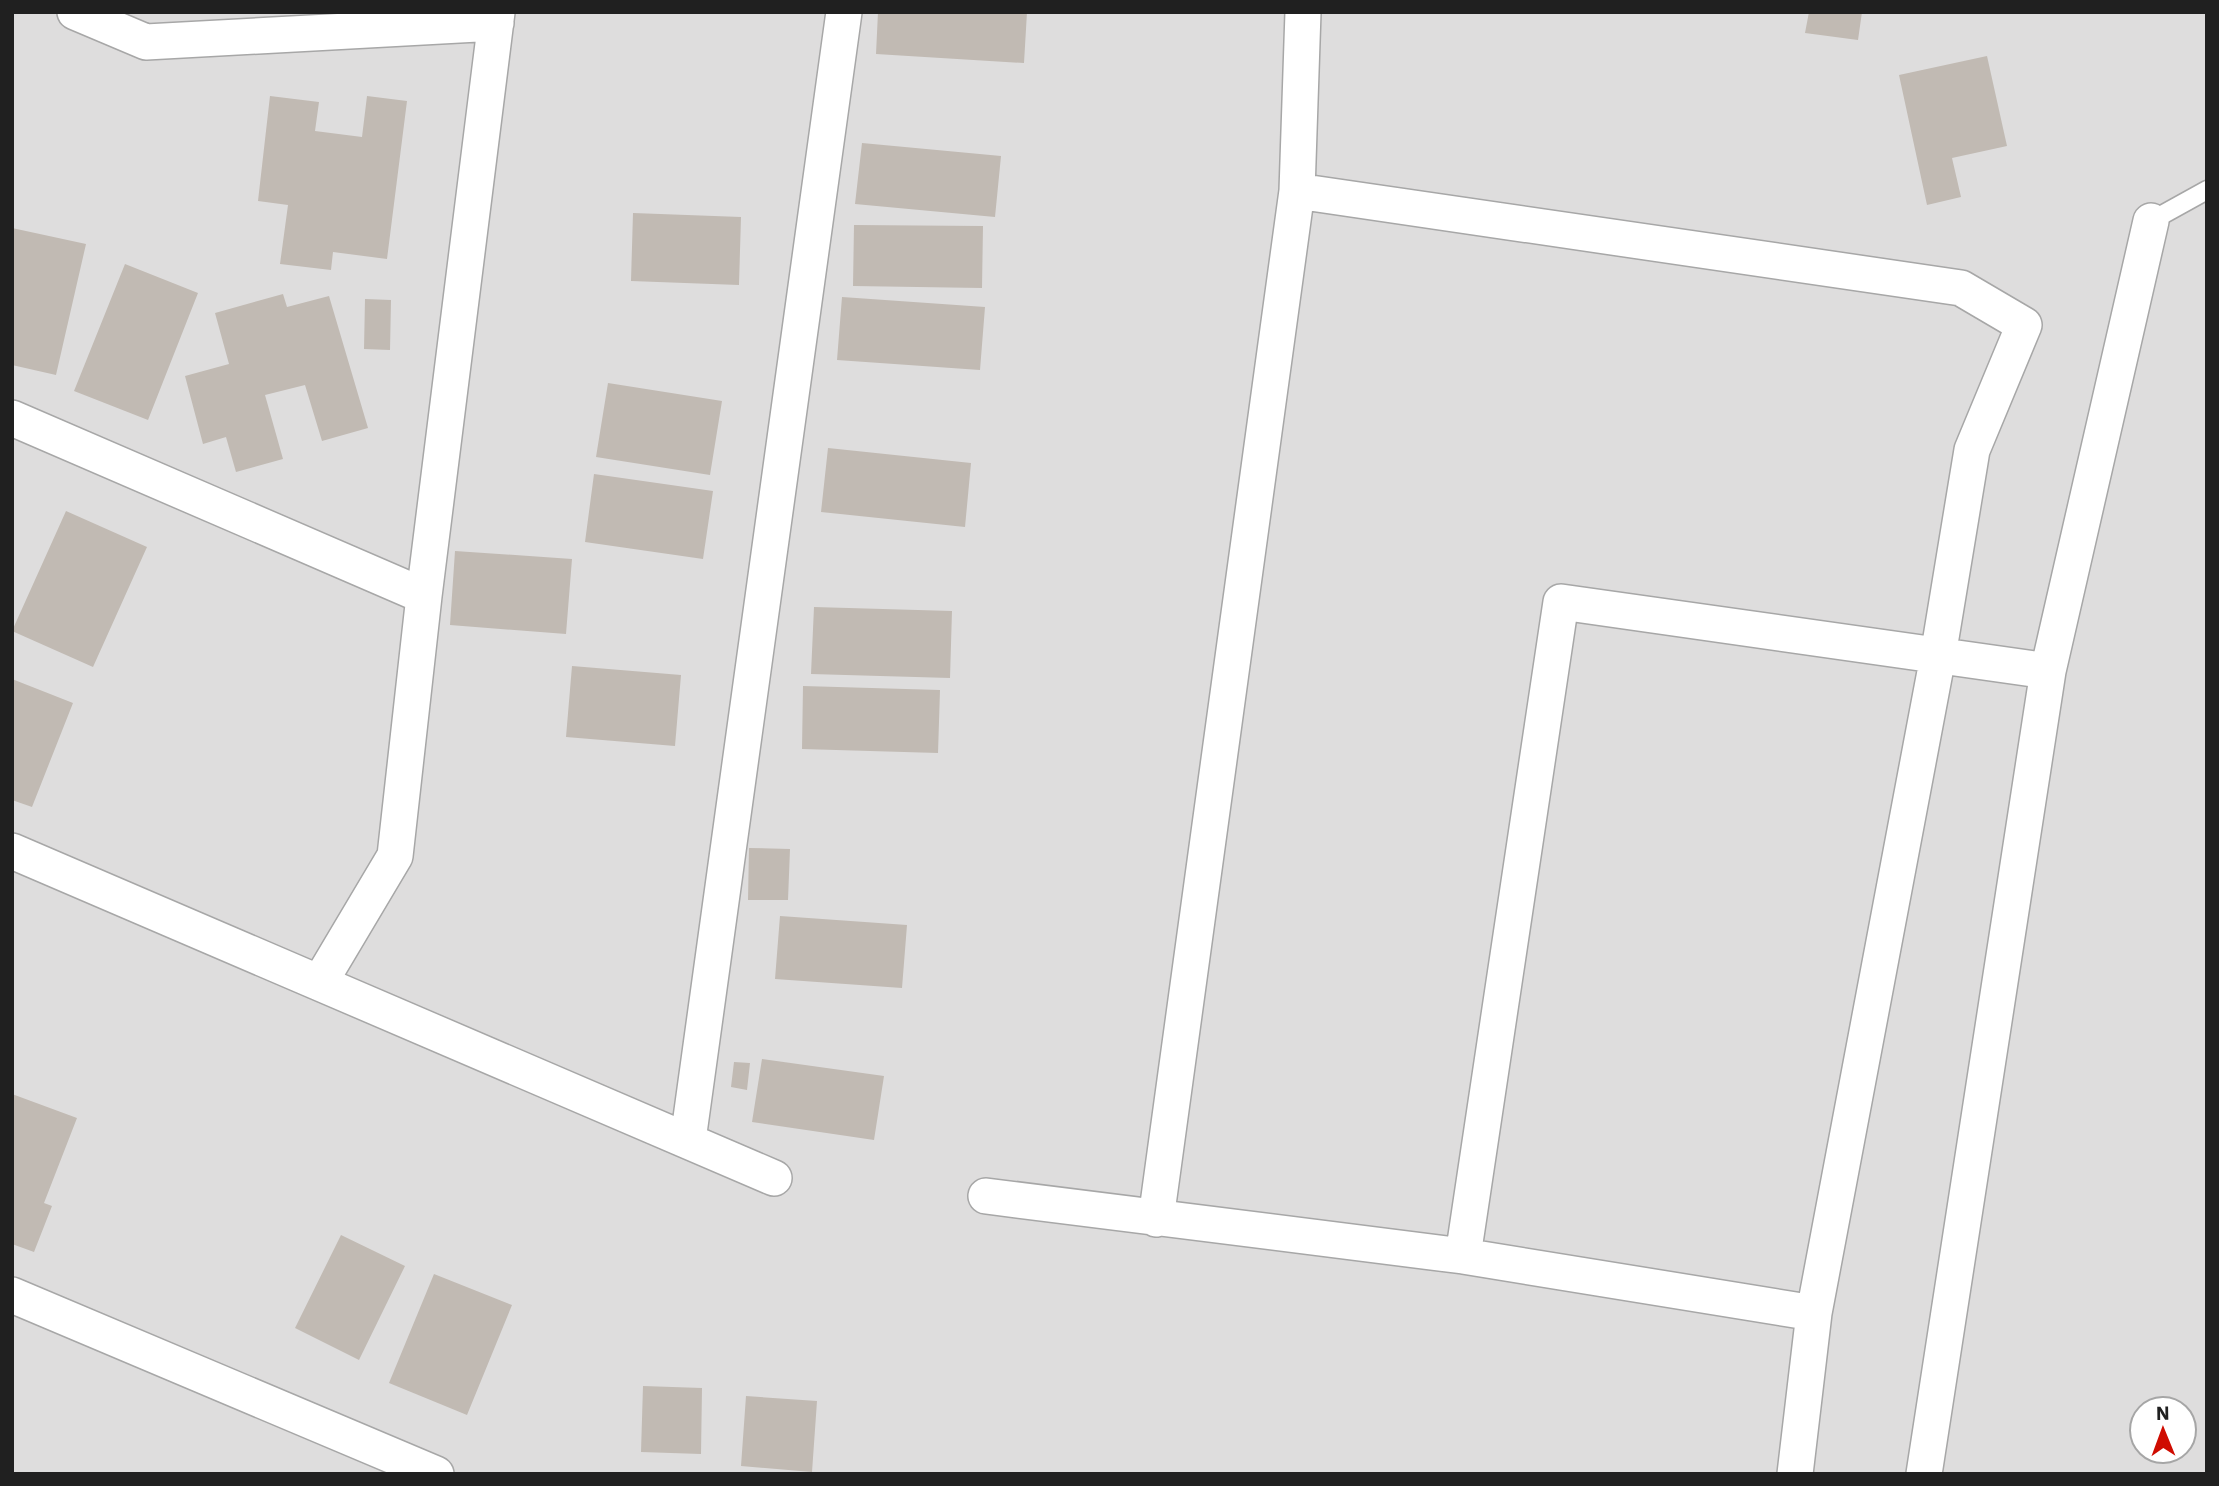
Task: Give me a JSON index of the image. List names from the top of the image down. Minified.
{"north":"top"}
